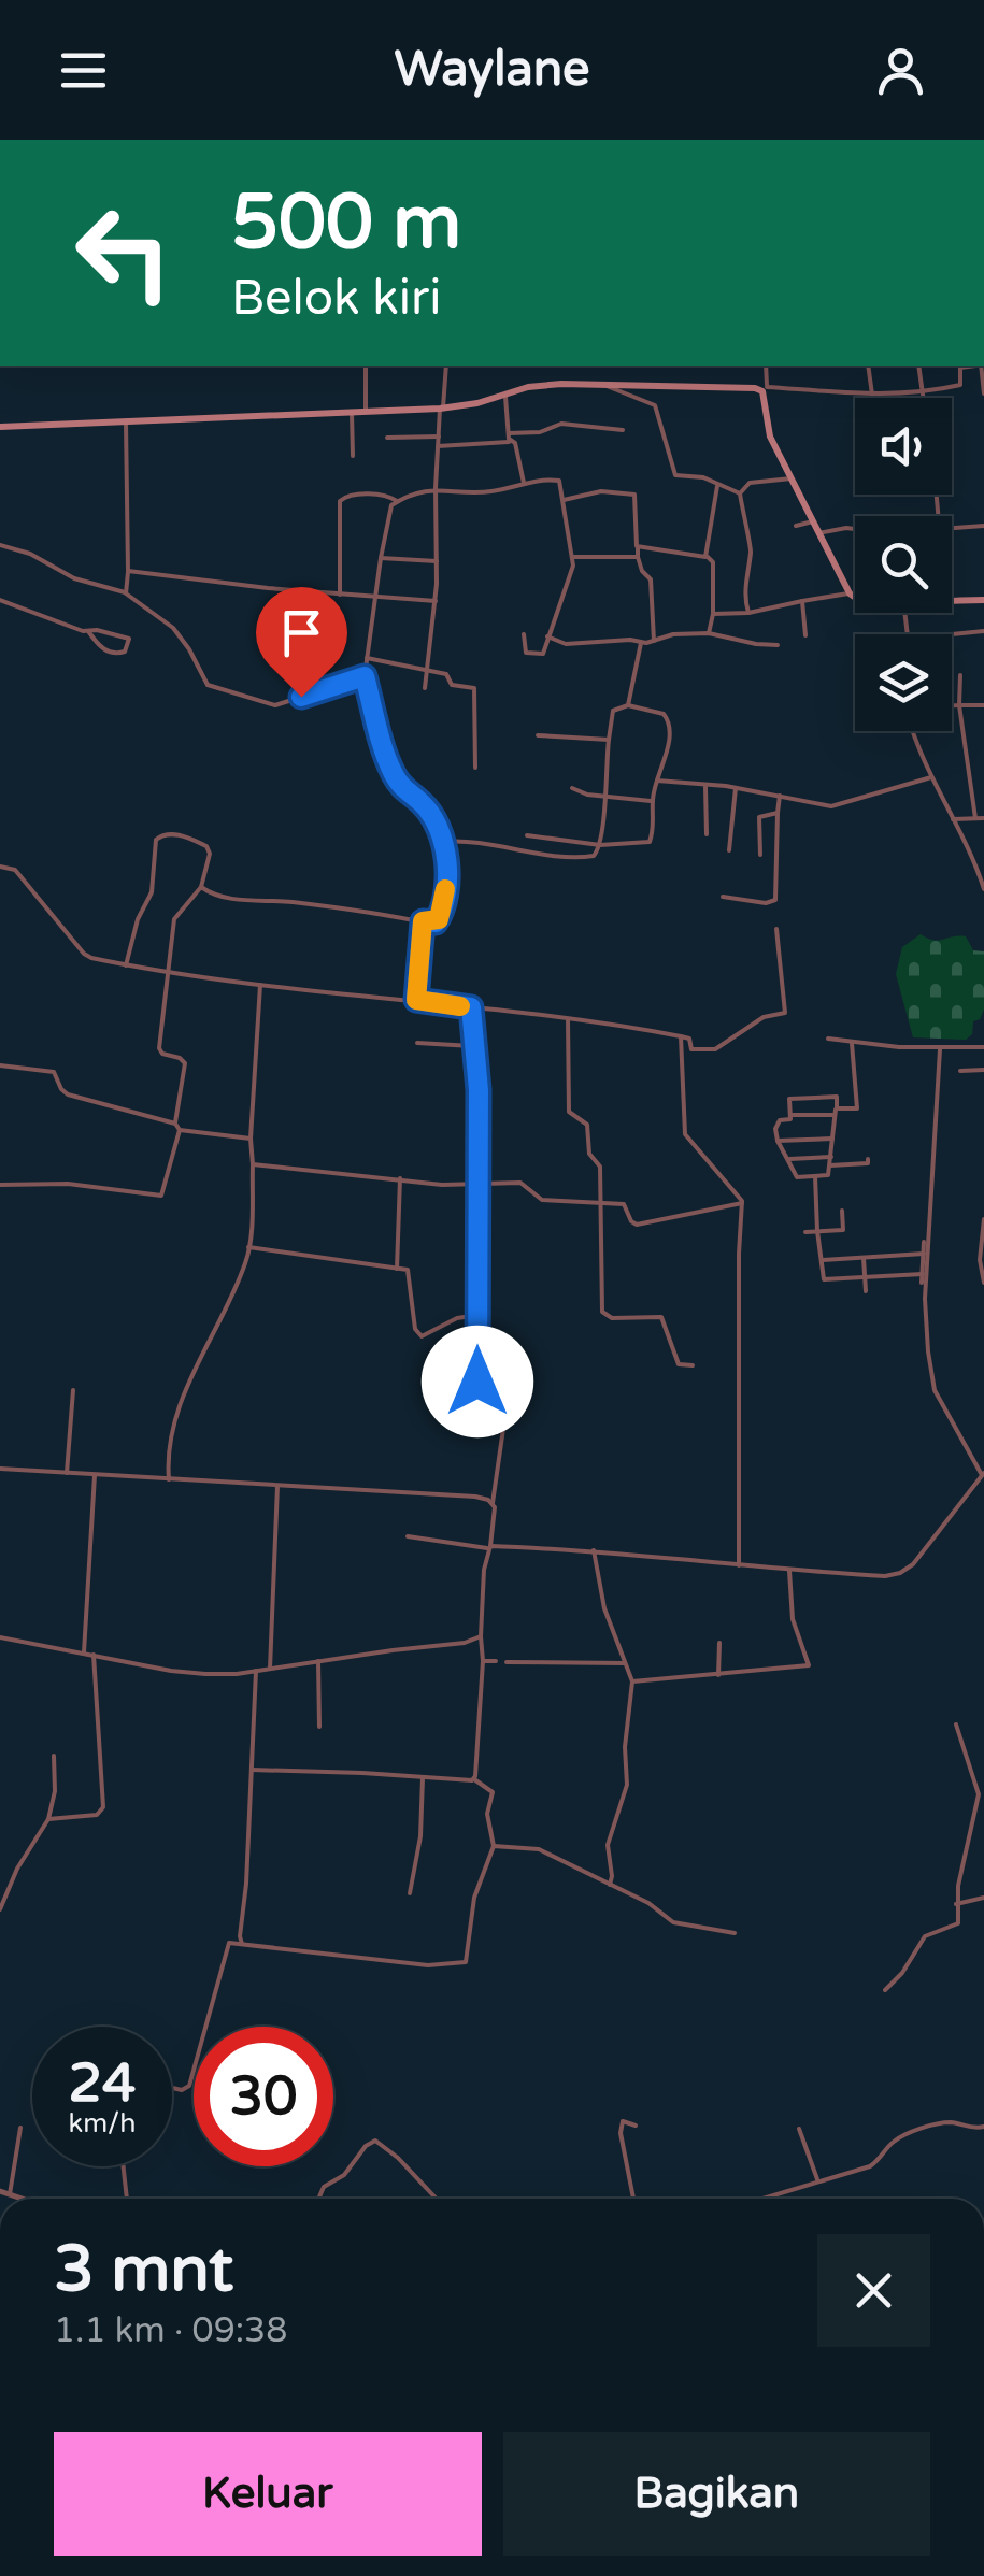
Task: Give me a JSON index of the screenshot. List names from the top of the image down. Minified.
{"page":{"header":"Waylane","turn":["500 m","Belok kiri"],"speed":"24 km/h","limit":"30","heading":["3 mnt","1.1 km · 09:38"],"buttons":["Keluar","Bagikan"]}}
